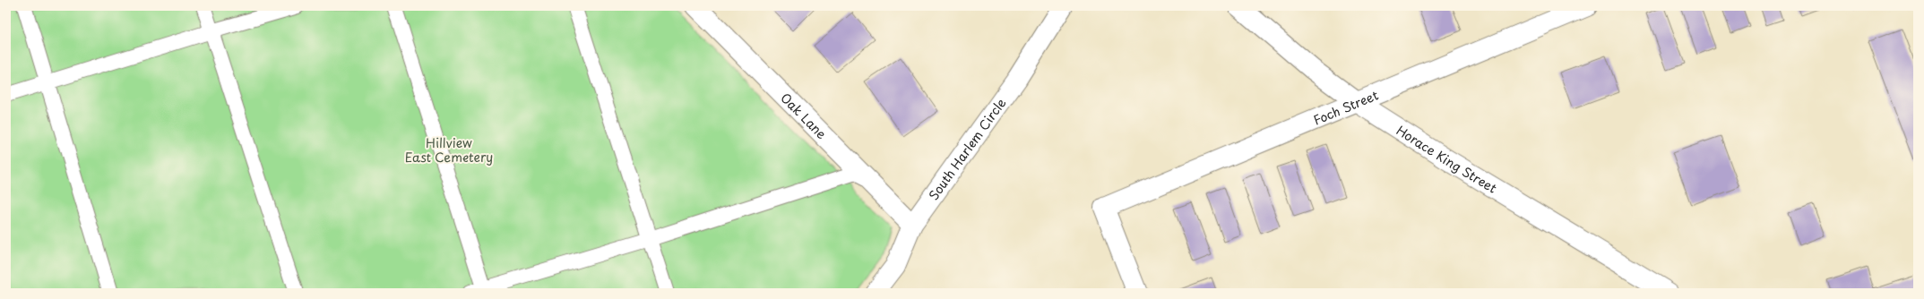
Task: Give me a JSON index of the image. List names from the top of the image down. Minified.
{"streets":{"street":["Foch Street","Oak Lane","South Harlem Circle","Horace King Street"]},"crossings":[["Foch Street","Horace King Street"],["Oak Lane","South Harlem Circle"]],"parks":["Hillview East Cemetery"]}
